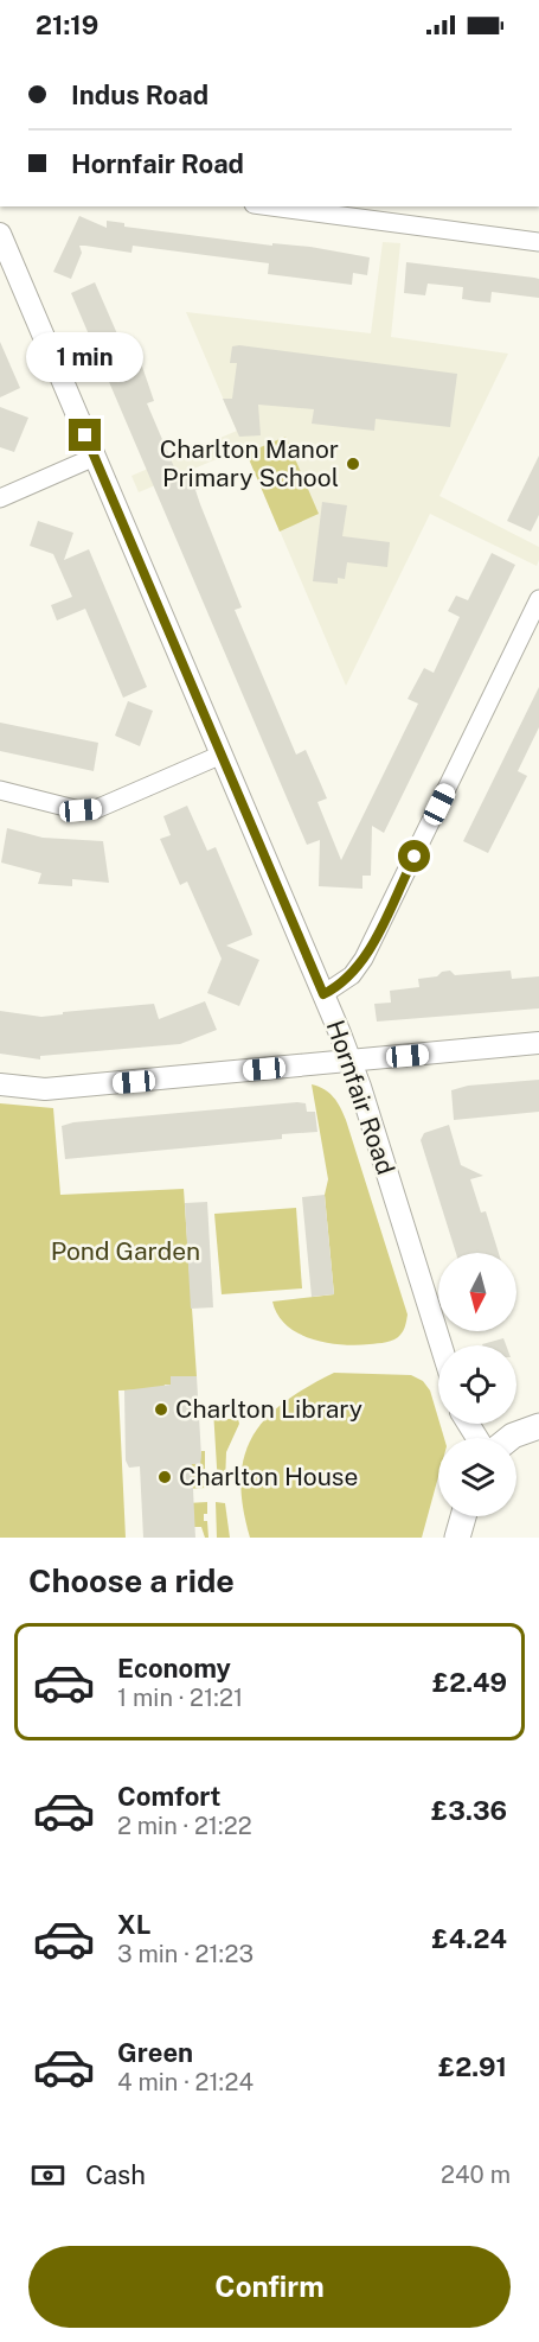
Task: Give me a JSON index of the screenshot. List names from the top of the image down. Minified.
{"streets":{"street":["Hornfair Road"]},"parks":["Pond Garden"],"places":["Charlton Manor Primary School","Charlton Library","Charlton House"],"north":"bottom","page":{"status":"21:19","banner":["Indus Road","Hornfair Road"],"bubble":"1 min","heading":"Choose a ride","list":[{"name":"Economy","note":"1 min · 21:21","value":"£2.49"},{"name":"Comfort","note":"2 min · 21:22","value":"£3.36"},{"name":"XL","note":"3 min · 21:23","value":"£4.24"},{"name":"Green","note":"4 min · 21:24","value":"£2.91"}],"pay":["Cash","240 m"],"buttons":"Confirm"}}
